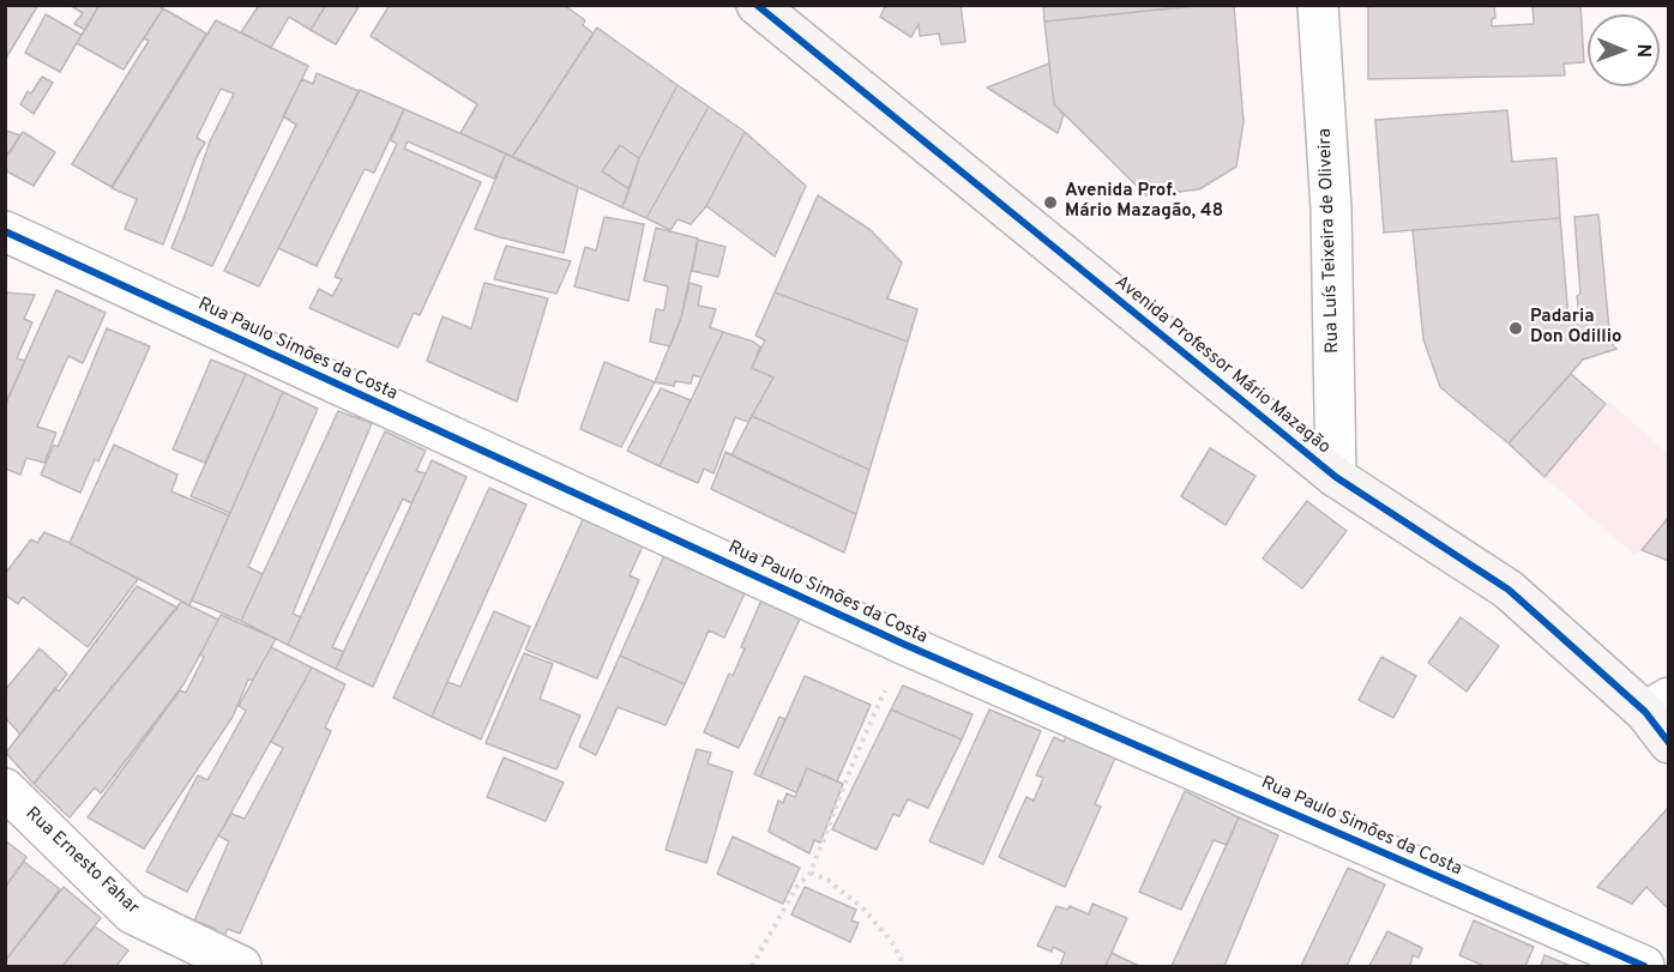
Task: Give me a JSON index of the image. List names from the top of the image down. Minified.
{"streets":{"street":["Rua Luís Teixeira de Oliveira","Rua Paulo Simões da Costa","Avenida Professor Mário Mazagão","Rua Ernesto Fahar"]},"crossings":[["Rua Luís Teixeira de Oliveira","Avenida Professor Mário Mazagão"]],"places":["Avenida Prof. Mário Mazagão, 48","Padaria Don Odillio"],"north":"right"}
